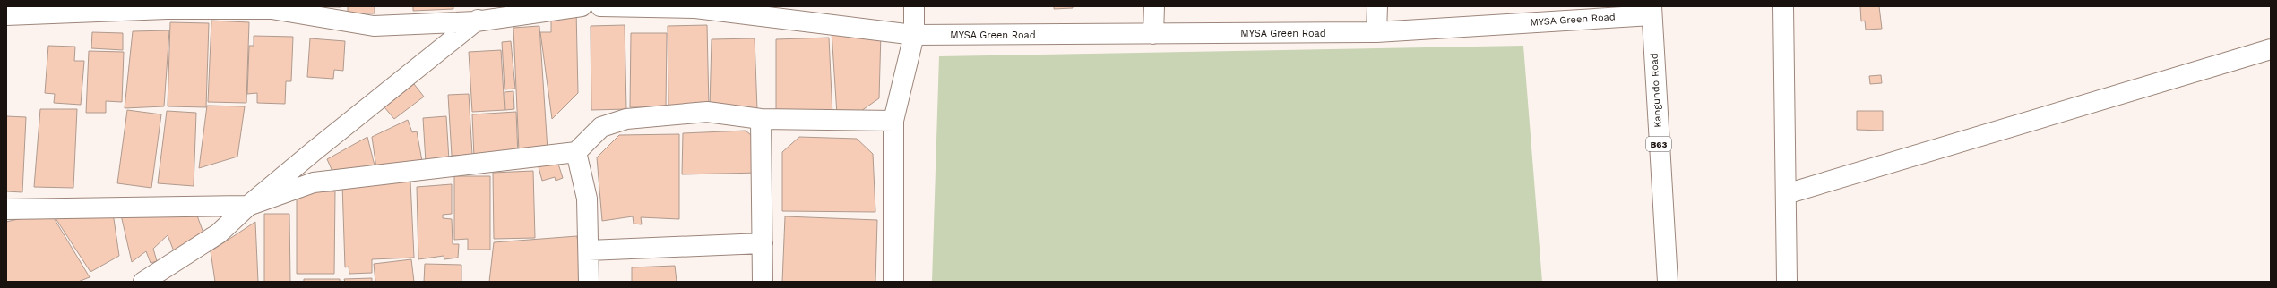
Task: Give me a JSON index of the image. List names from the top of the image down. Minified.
{"streets":{"main road":["MYSA Green Road","Kangundo Road","B63"]},"crossings":[["MYSA Green Road","Kangundo Road"]]}
